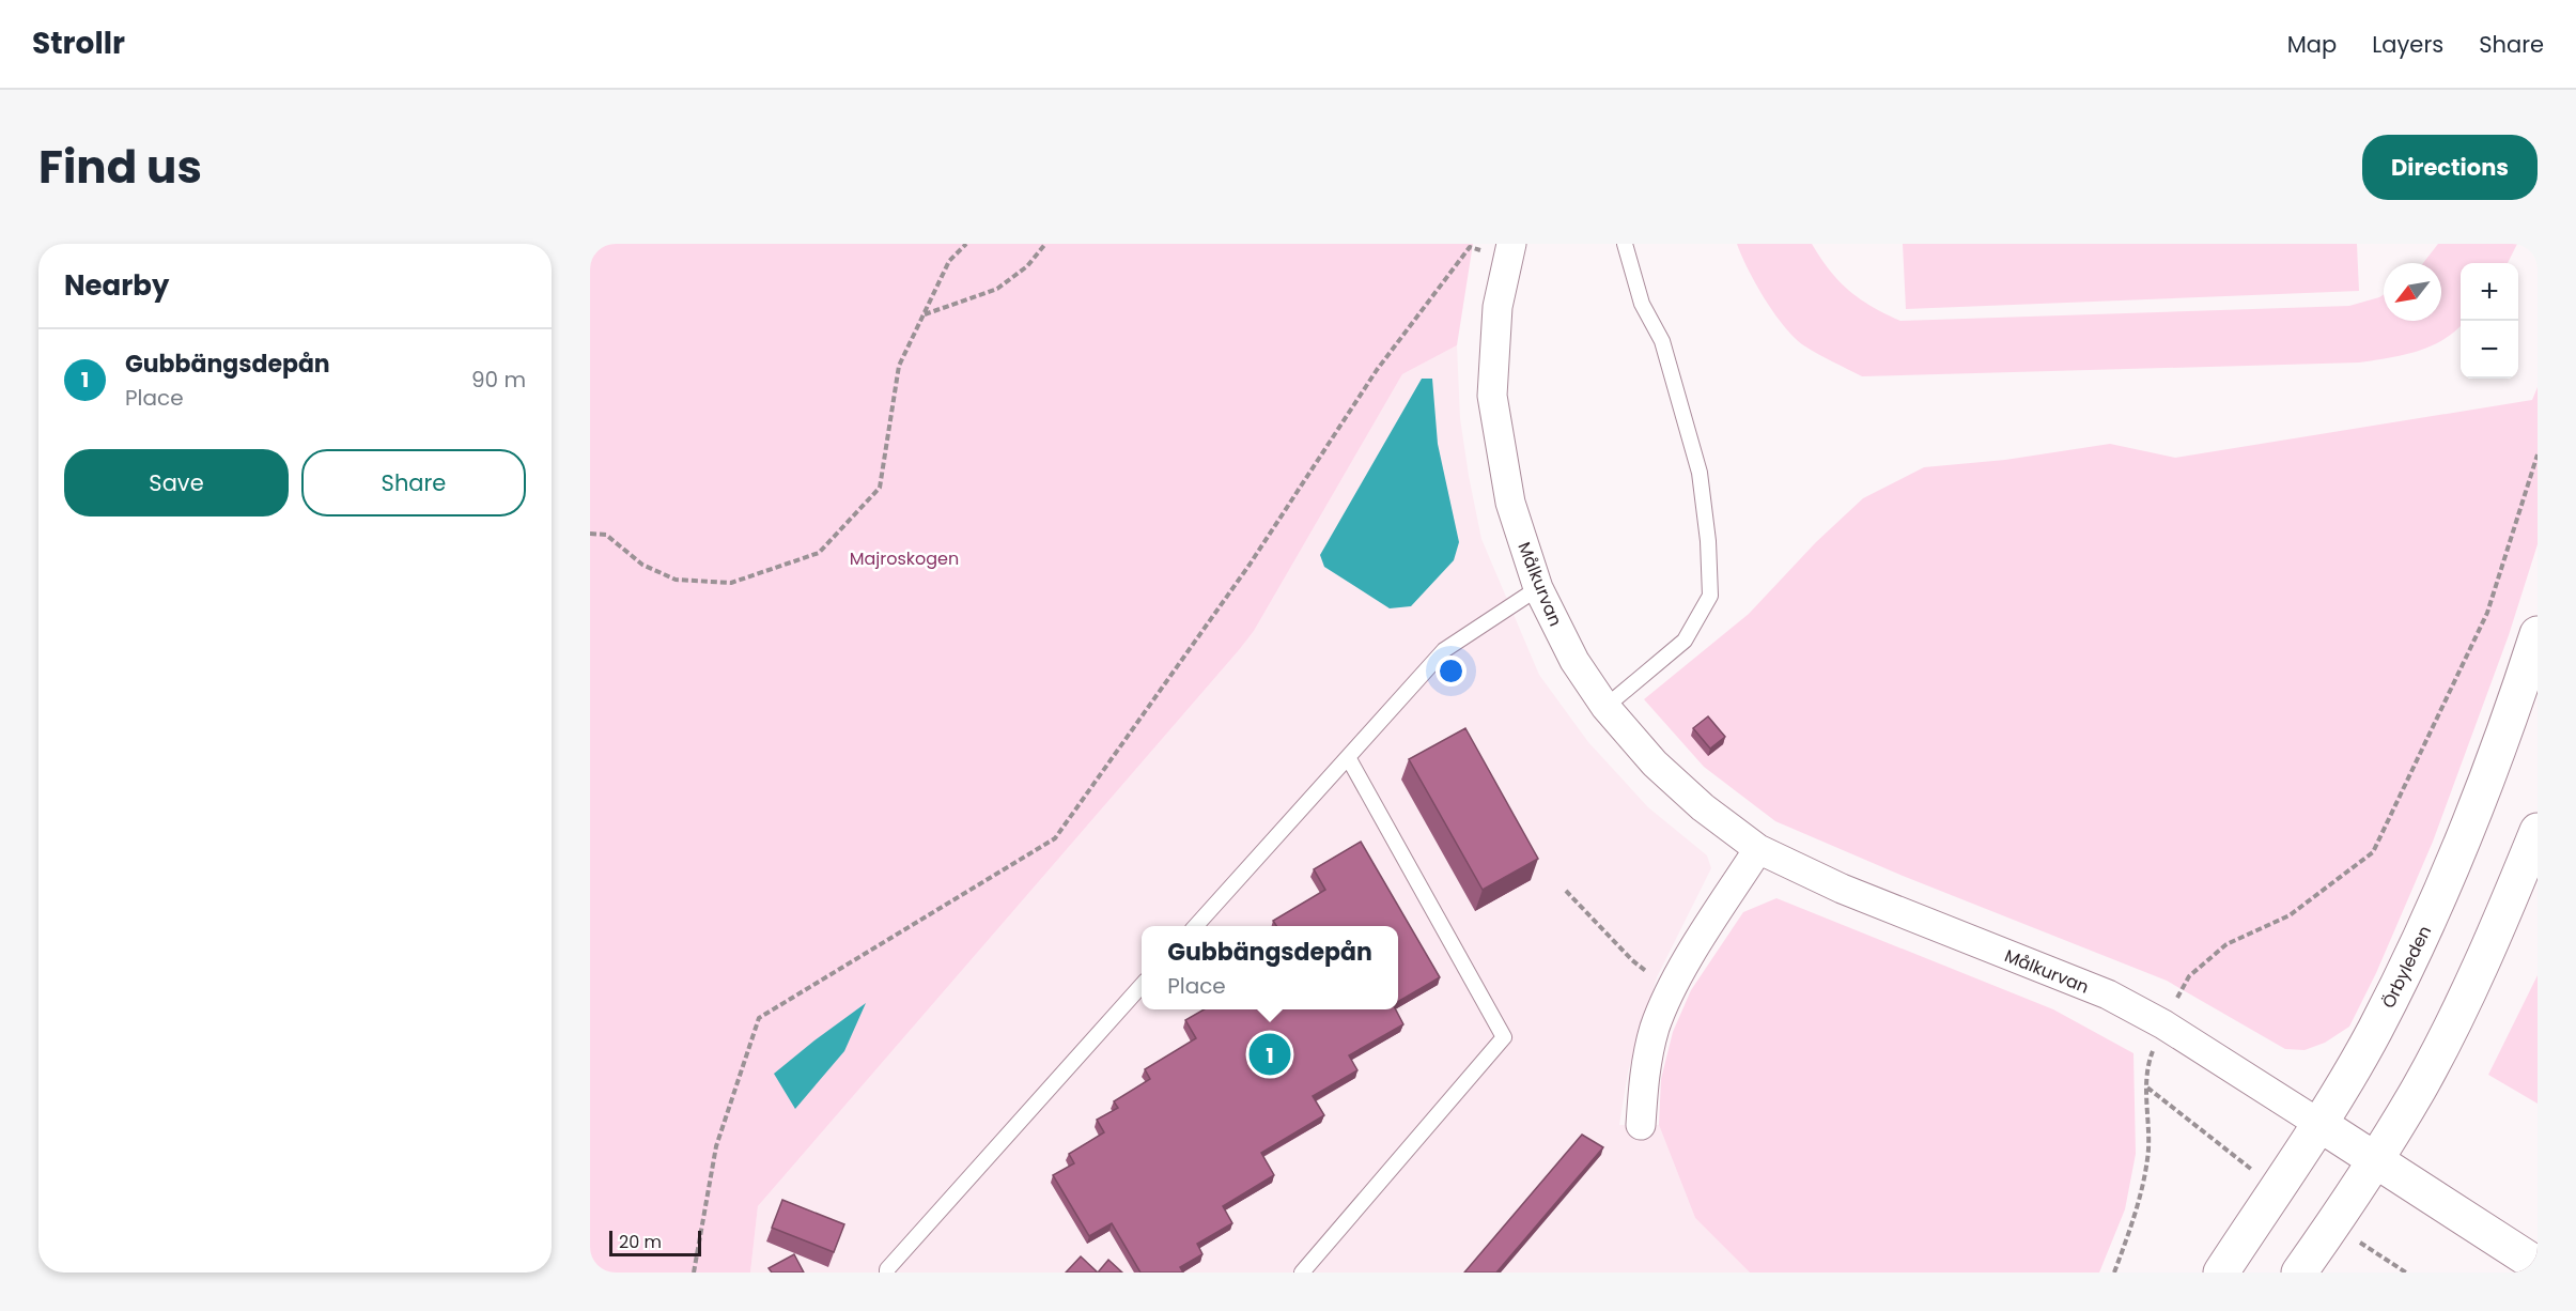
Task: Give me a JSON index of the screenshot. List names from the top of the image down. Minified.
{"streets":{"main road":["Örbyleden"],"street":["Målkurvan"]},"crossings":[["Målkurvan","Örbyleden"]],"parks":["Majroskogen"],"scale_bar":"20 m","north":"bottom left","page":{"header":"Strollr","nav":["Map","Layers","Share"],"title":"Find us","buttons":["Directions",["Save","Share"]],"heading":"Nearby","map_buttons":["+","−"],"list":[{"mark":"1","name":"Gubbängsdepån","note":"Place","value":"90 m"}],"popup":["Gubbängsdepån","Place"],"pins":"1","scale":"20 m"}}
